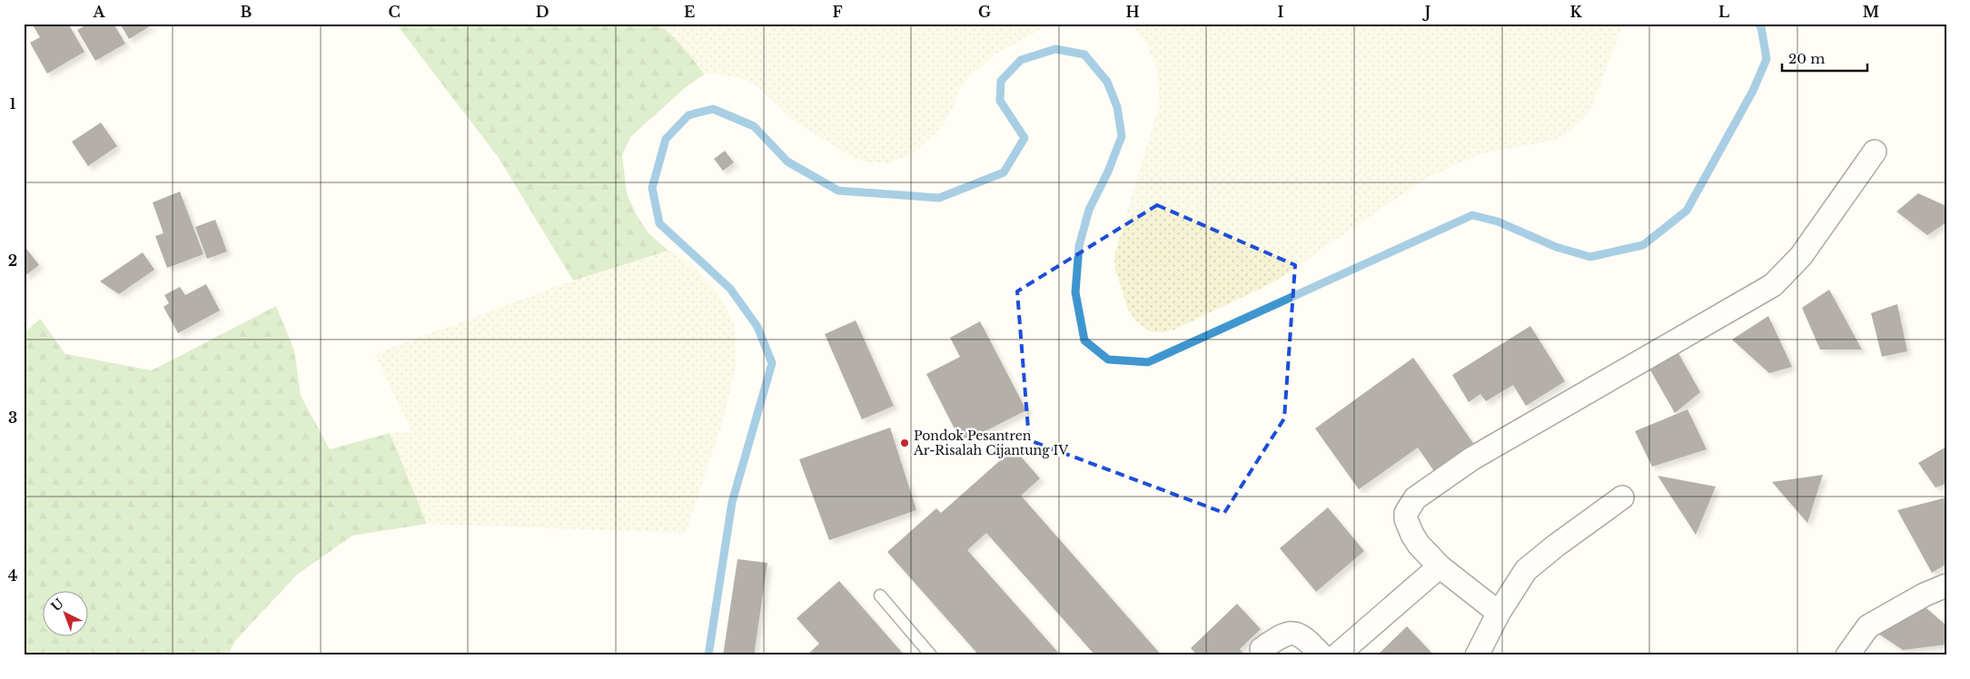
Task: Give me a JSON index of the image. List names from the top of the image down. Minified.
{"places":["Pondok Pesantren Ar-Risalah Cijantung IV"],"scale_bar":"20 m","north":"top left","grid":{"columns":["A","B","C","D","E","F","G","H","I","J","K","L","M"],"rows":["1","2","3","4"]}}
